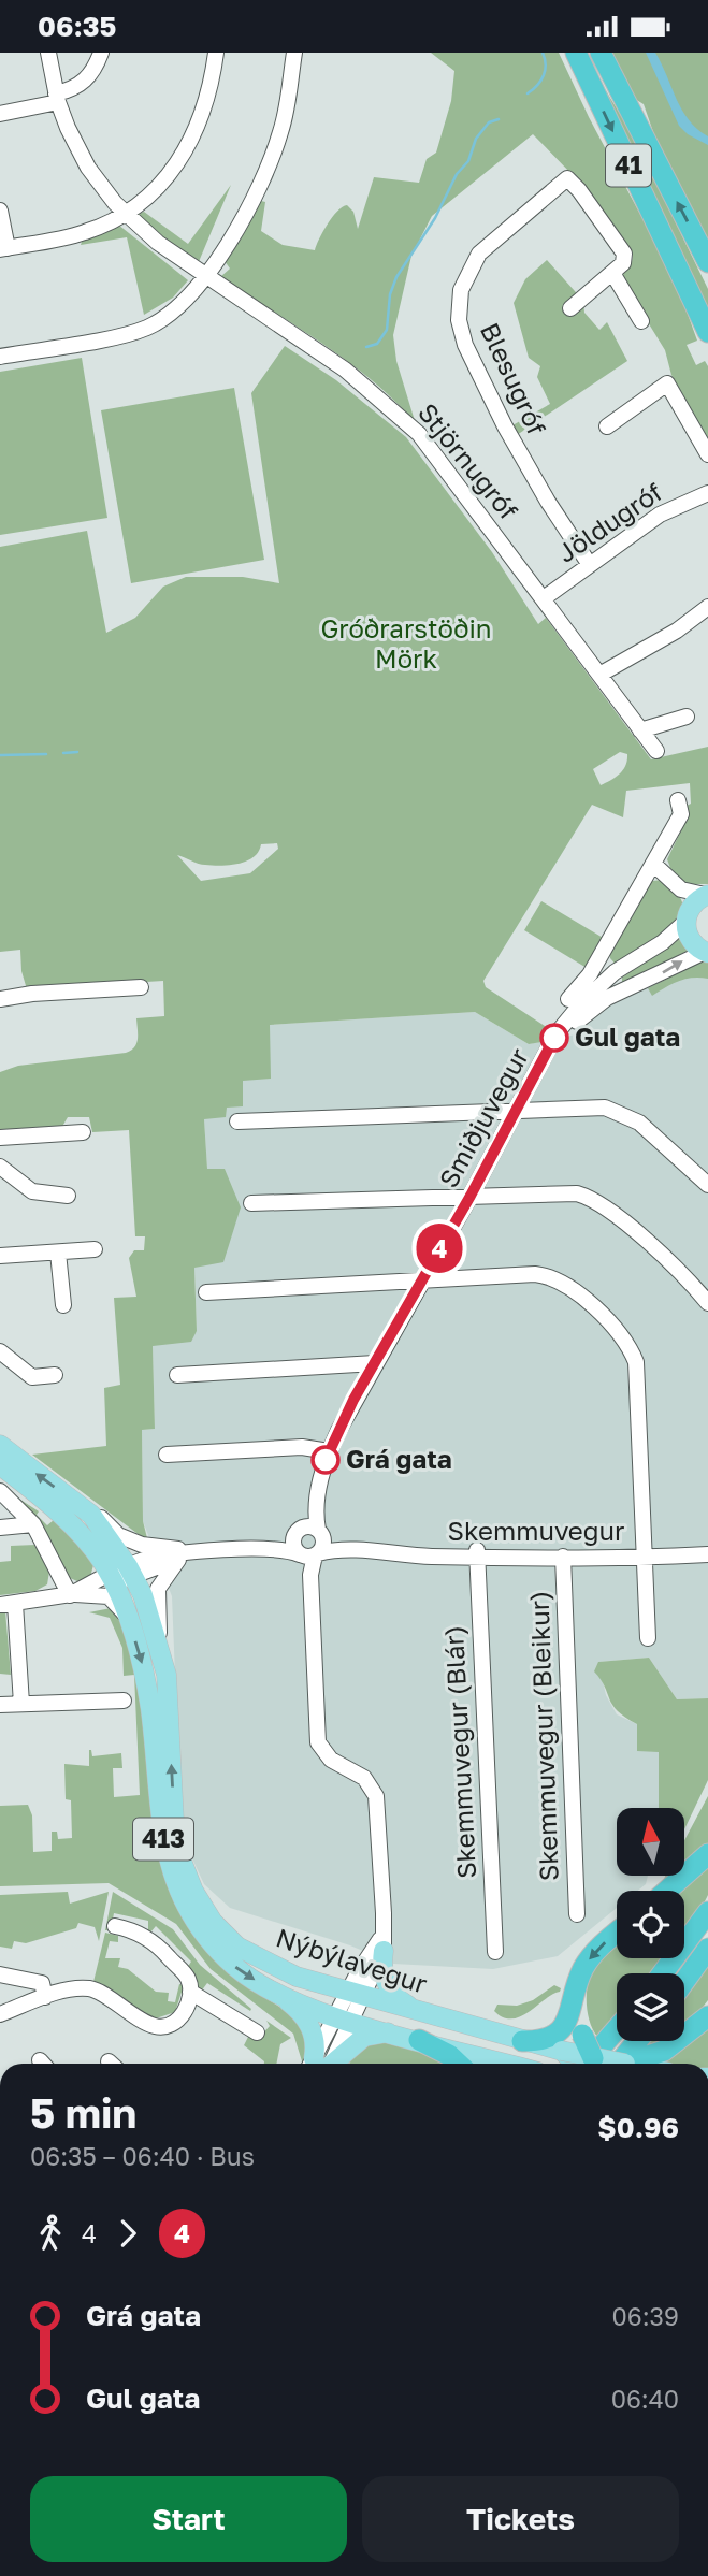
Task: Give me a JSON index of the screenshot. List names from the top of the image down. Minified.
{"streets":{"highway":["41"],"main road":["413","Nýbýlavegur"],"street":["Blesugróf","Stjörnugróf","Jöldugróf","Smiðjuvegur","Skemmuvegur","Skemmuvegur (Bleikur)","Skemmuvegur (Blár)"]},"crossings":[["Blesugróf","Jöldugróf"],["Stjörnugróf","Jöldugróf"],["Smiðjuvegur","Skemmuvegur"],["Skemmuvegur","Skemmuvegur (Bleikur)"],["Skemmuvegur","Skemmuvegur (Blár)"],["Skemmuvegur","Nýbýlavegur"]],"parks":["Gróðrarstöðin Mörk"],"places":["Gul gata","Grá gata"],"lines":["bus line 4"],"north":"top","page":{"status":"06:35","on_map":"4","heading":["5 min","06:35 – 06:40 · Bus","$0.96"],"legs":["4","4"],"list":[{"name":"Grá gata","value":"06:39"},{"name":"Gul gata","value":"06:40"}],"buttons":["Start","Tickets"]}}
